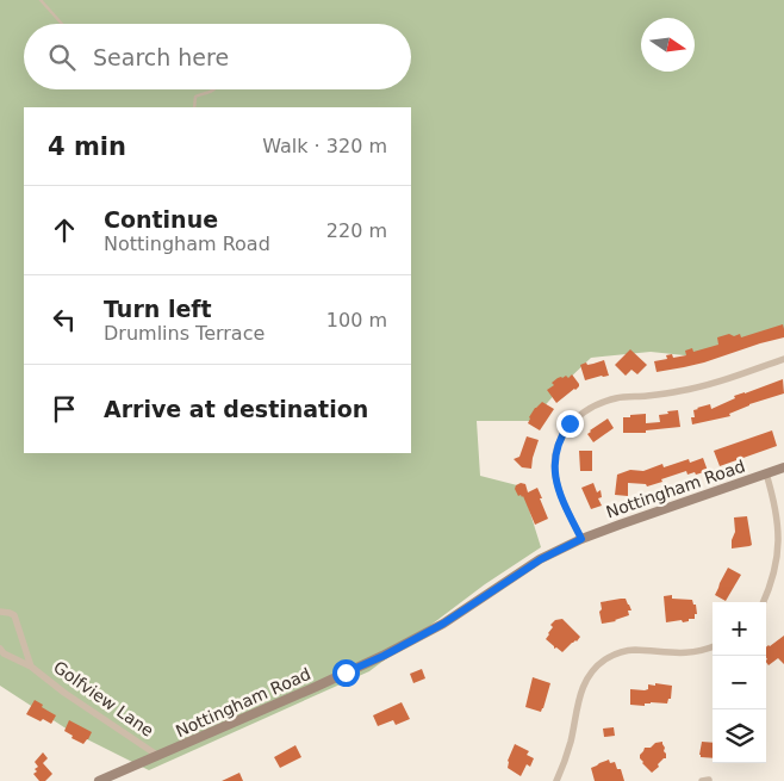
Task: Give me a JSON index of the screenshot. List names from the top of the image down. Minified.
{"streets":{"street":["Nottingham Road","Golfview Lane"]},"crossings":[["Nottingham Road","Golfview Lane"]],"north":"right","page":{"search":"Search here","heading":["4 min","Walk · 320 m"],"list":[["Continue","Nottingham Road","220 m"],["Turn left","Drumlins Terrace","100 m"],"Arrive at destination"],"map_buttons":["+","−"]}}
